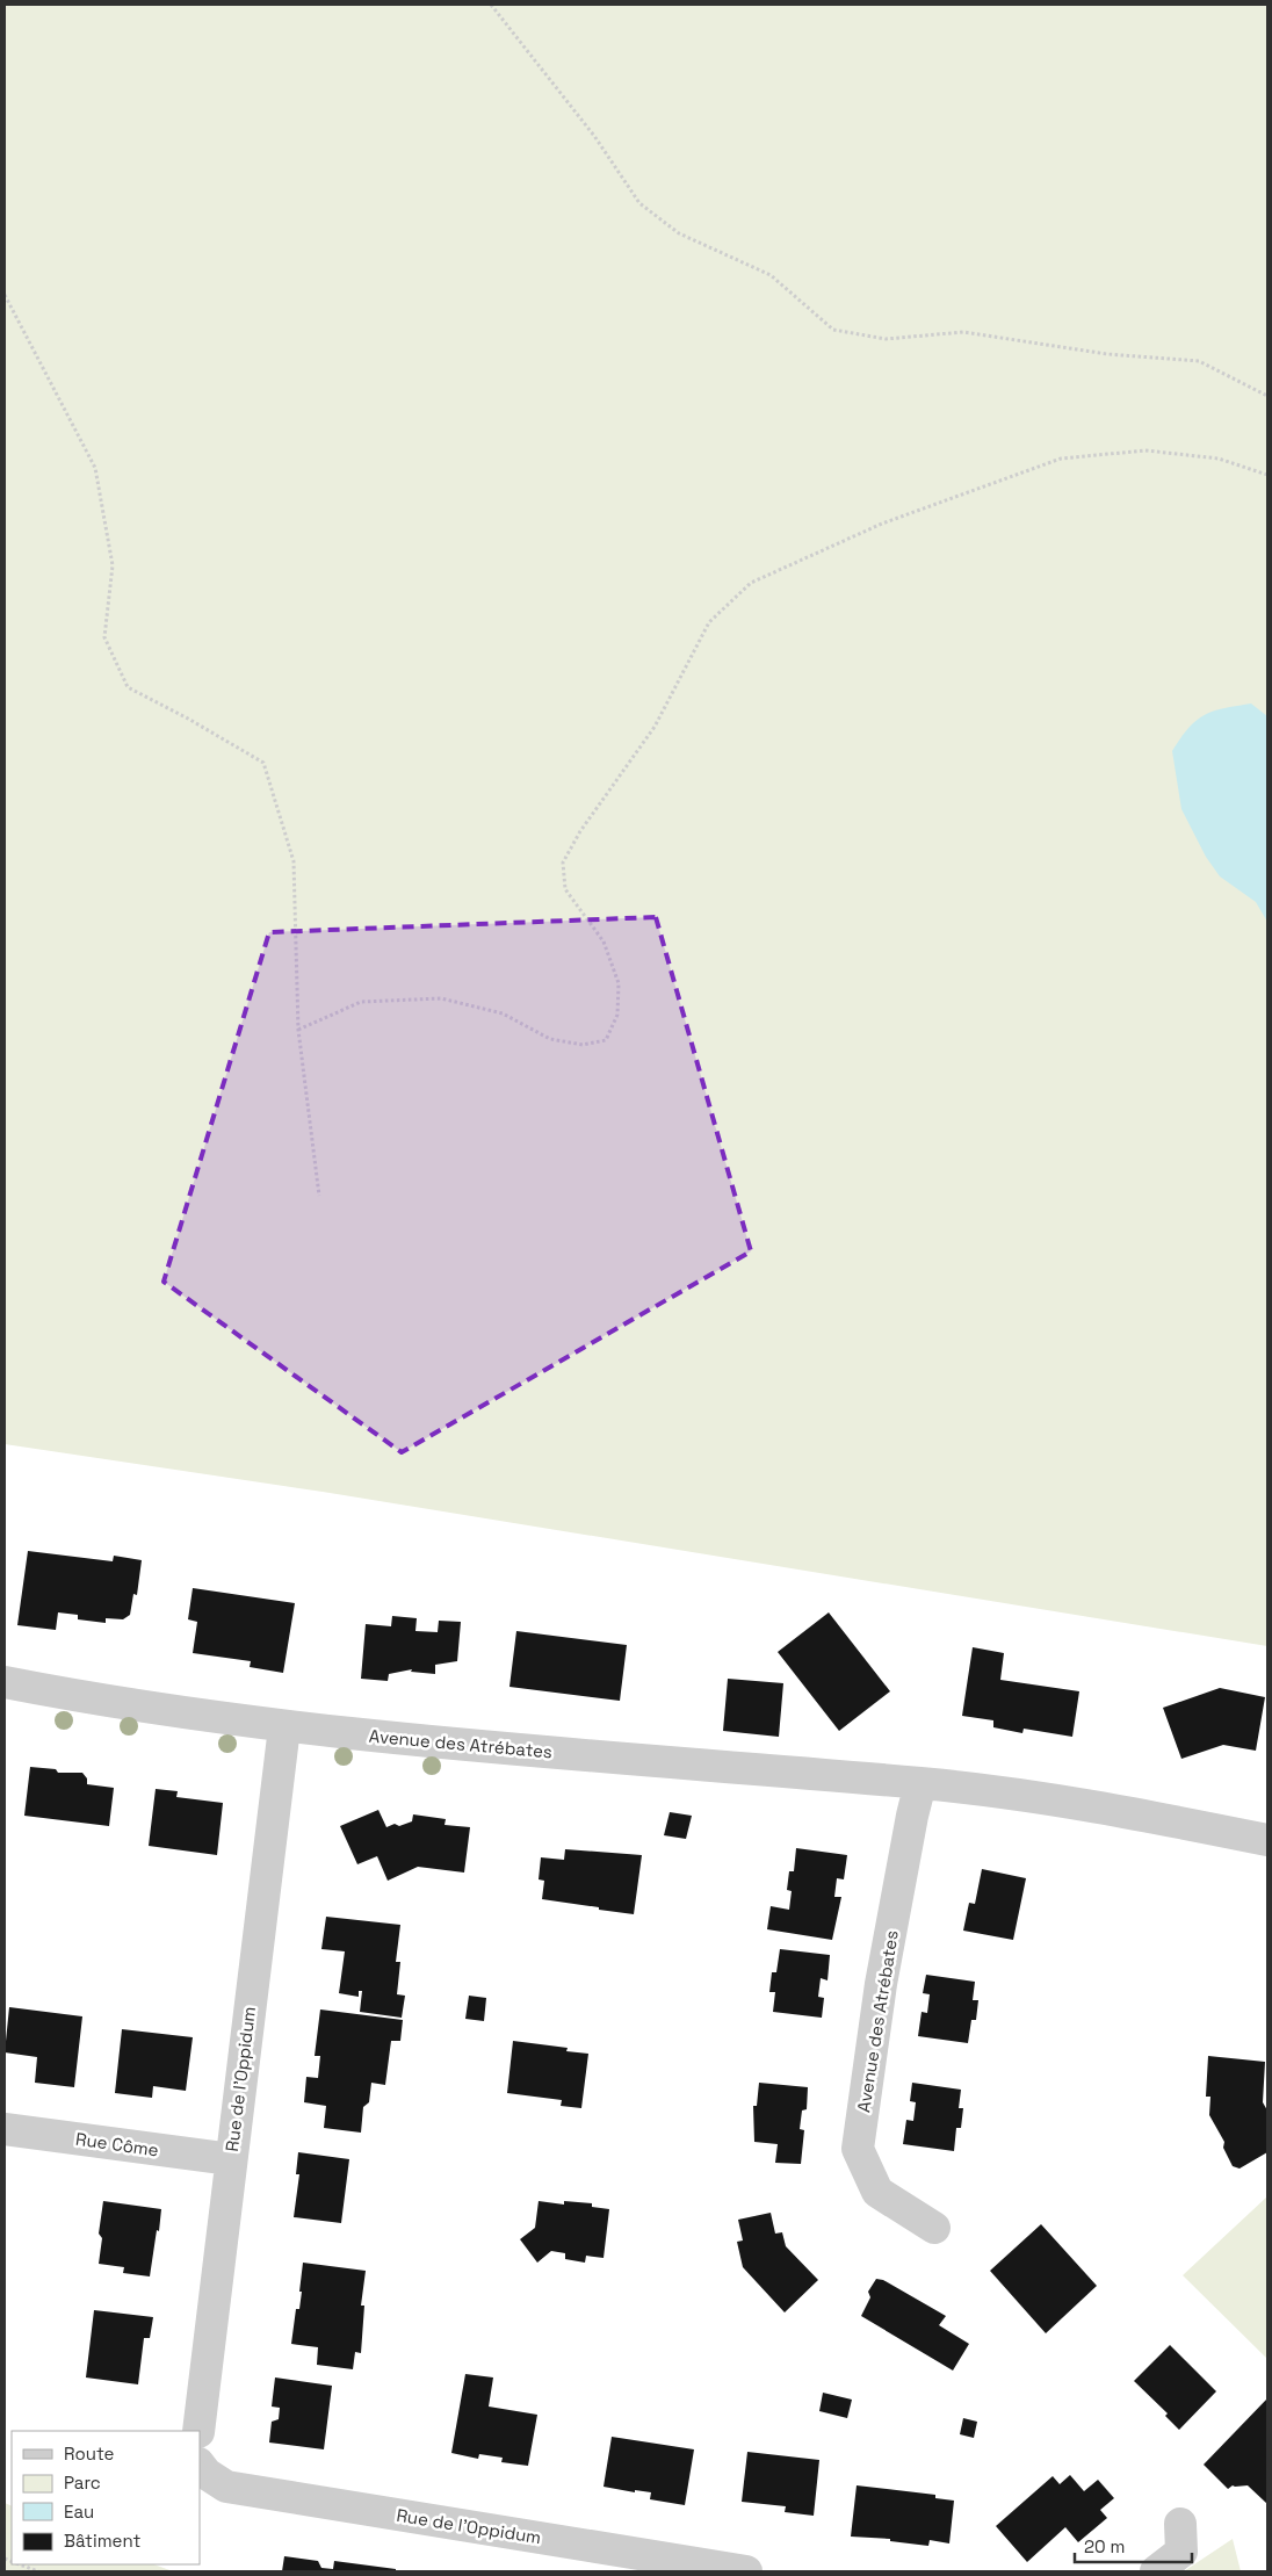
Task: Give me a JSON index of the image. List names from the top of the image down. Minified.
{"streets":{"street":["Avenue des Atrébates","Rue de l'Oppidum","Rue Côme"]},"crossings":[["Avenue des Atrébates","Rue de l'Oppidum"],["Rue de l'Oppidum","Rue Côme"]],"legend":["Route","Parc","Eau","Bâtiment"],"scale_bar":"20 m"}
